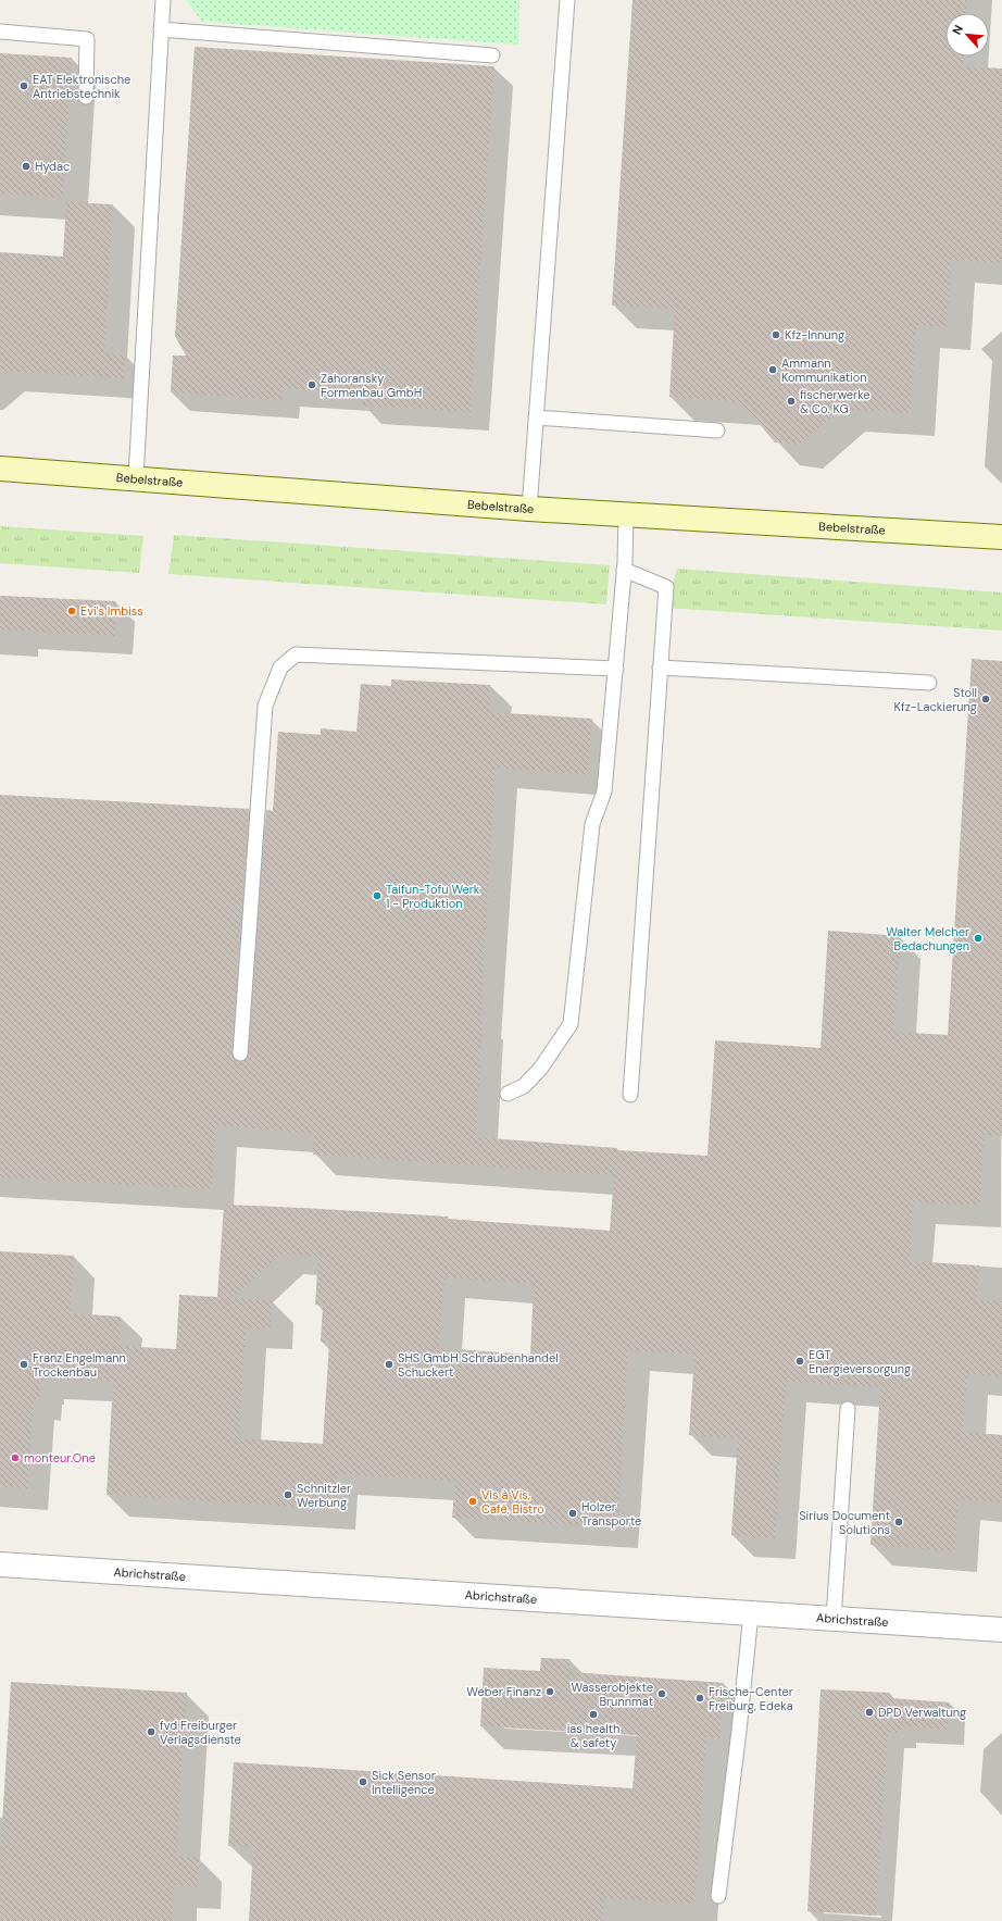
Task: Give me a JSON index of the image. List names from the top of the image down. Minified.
{"streets":{"street":["Bebelstraße","Abrichstraße"]},"places":["EAT Elektronische Antriebstechnik","Hydac","Kfz-Innung","Ammann Kommunikation","Zahoransky Formenbau GmbH","fischerwerke & Co. KG","Evi's Imbiss","Stoll Kfz-Lackierung","Taifun-Tofu Werk 1 - Produktion","Walter Melcher Bedachungen","EGT Energieversorgung","Franz Engelmann Trockenbau","SHS GmbH Schraubenhandel Schuckert","monteur.One","Schnitzler Werbung","Vis à Vis, Café, Bistro","Holzer Transporte","Sirius Document Solutions","Weber Finanz","Wasserobjekte Brunnmat","Frische-Center Freiburg, Edeka","DPD Verwaltung","ias health & safety","fvd Freiburger Verlagsdienste","Sick Sensor Intelligence"],"north":"top left"}
